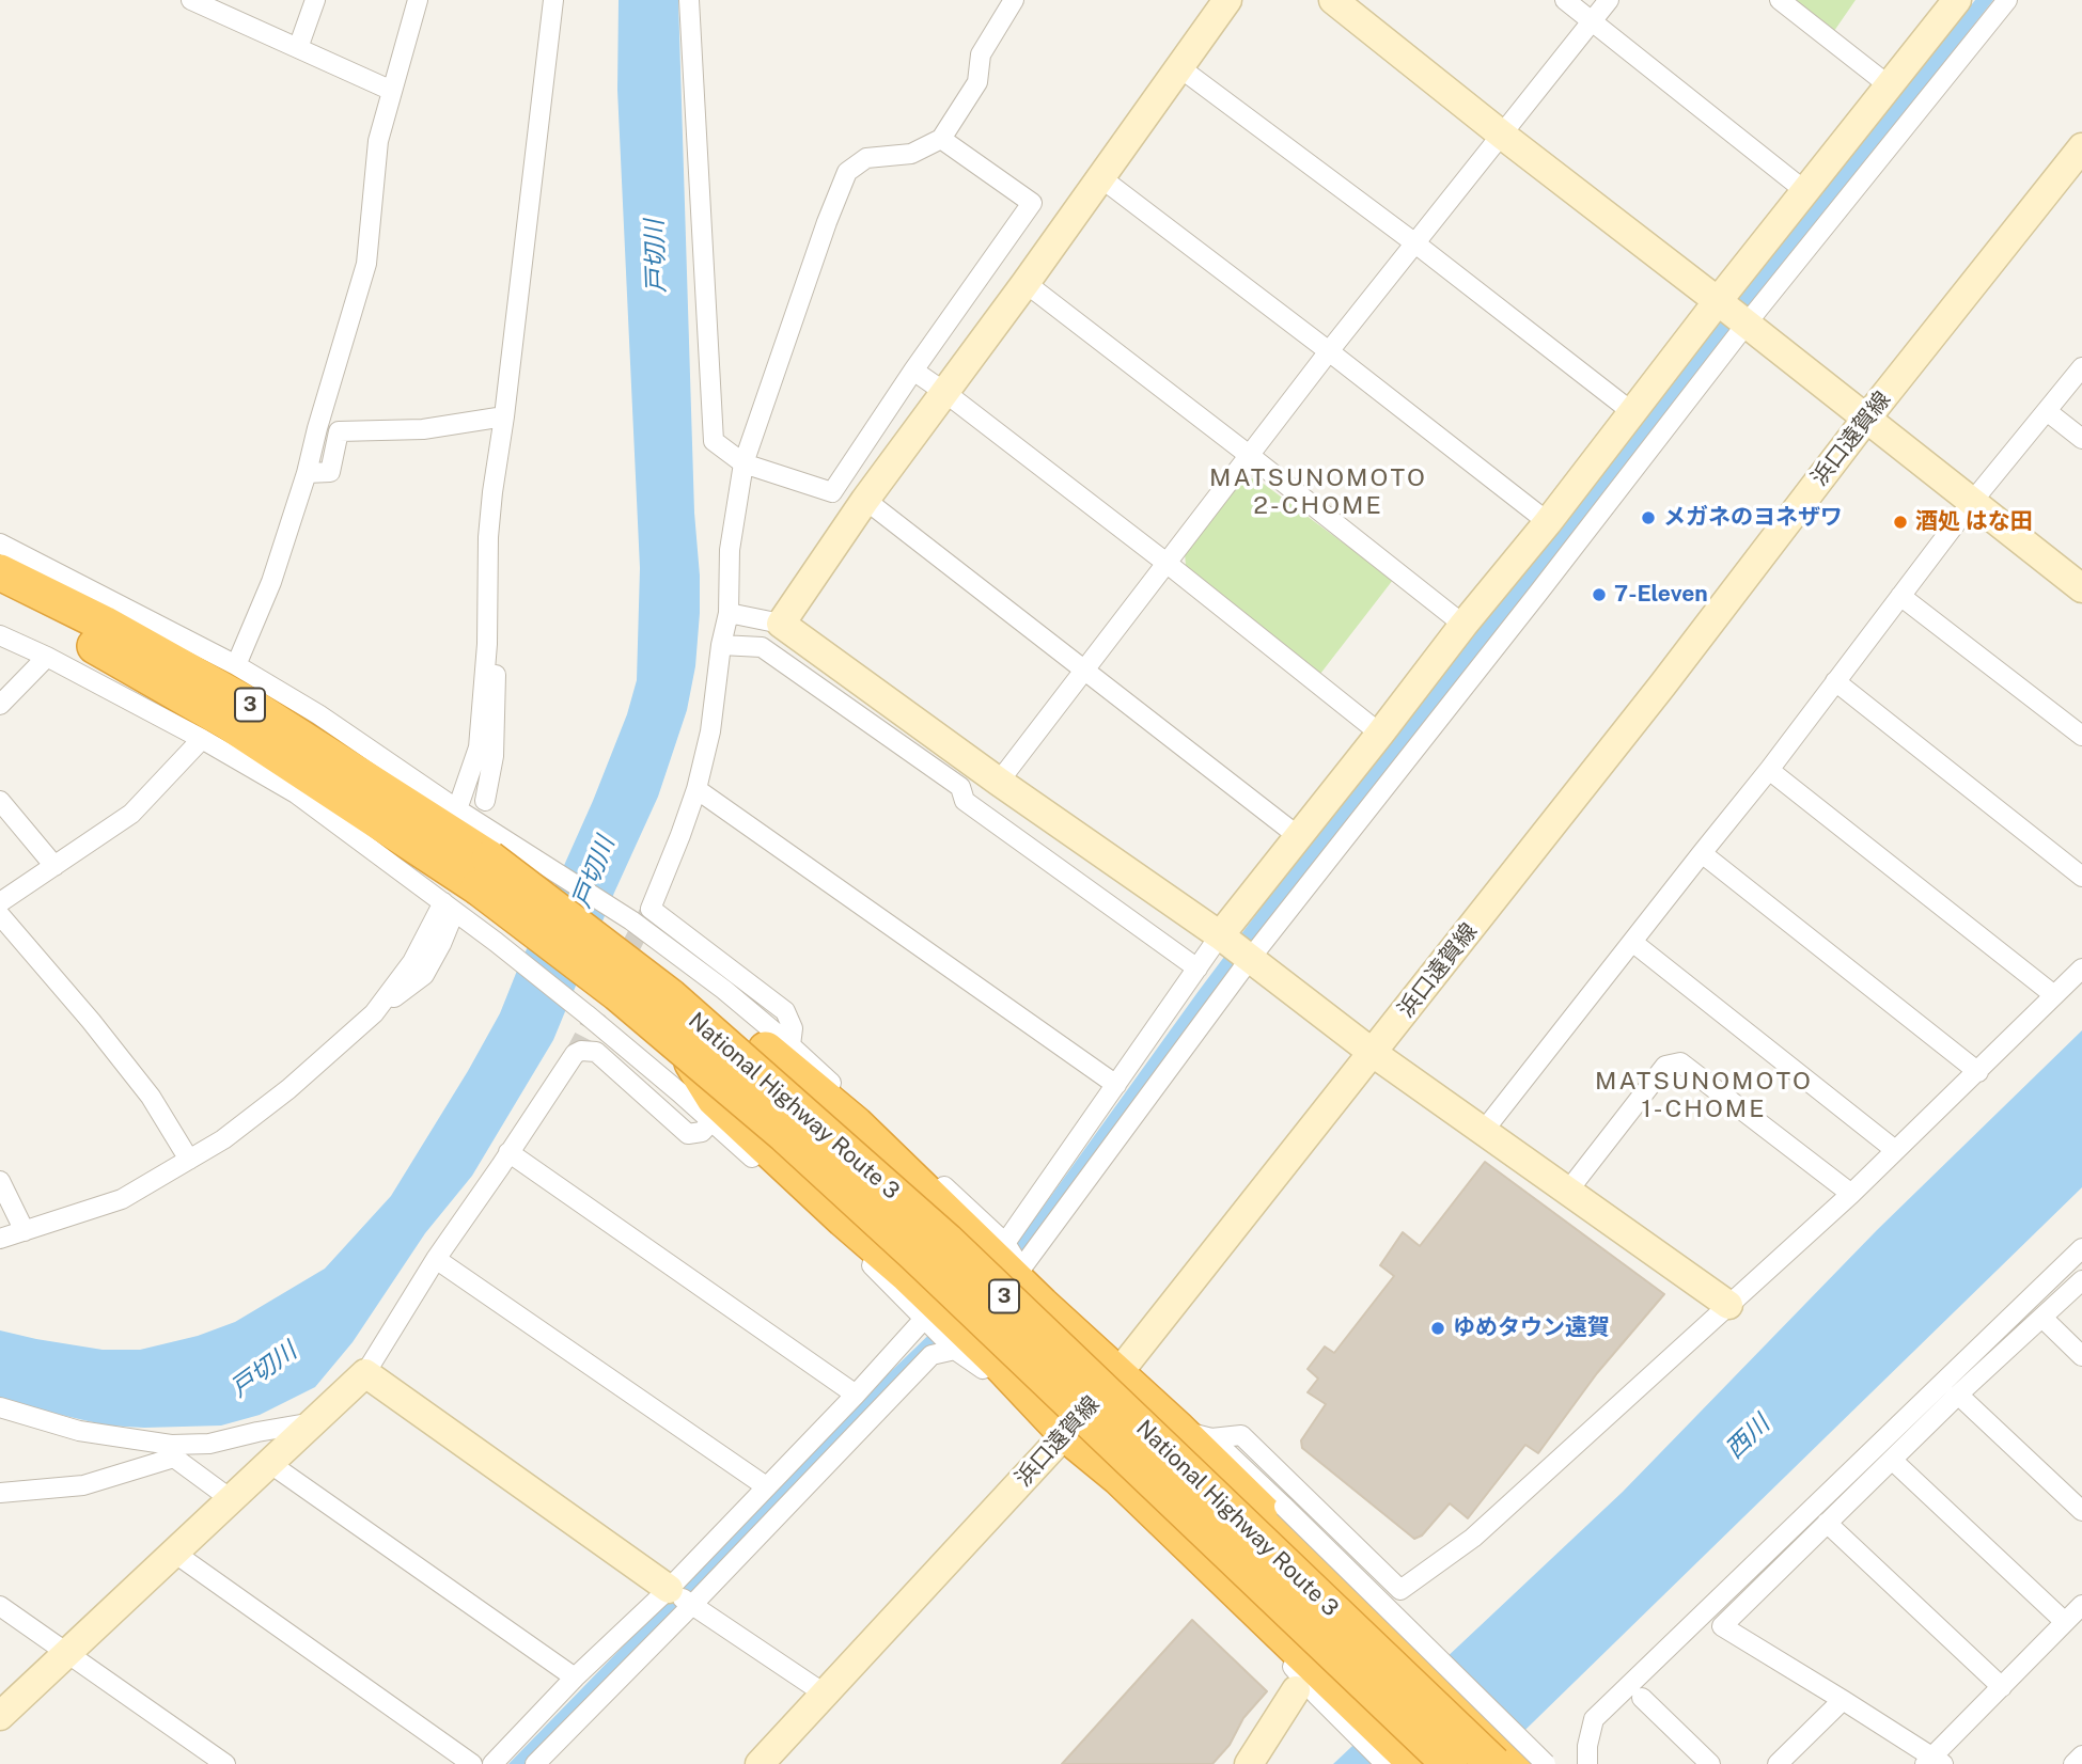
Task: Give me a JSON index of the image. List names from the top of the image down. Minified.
{"streets":{"highway":["3","National Highway Route 3"],"street":["浜口遠賀線"]},"districts":["MATSUNOMOTO 2-CHOME","MATSUNOMOTO 1-CHOME"],"water":["戸切川","西川"],"places":["メガネのヨネザワ","酒処 はな田","7-Eleven","ゆめタウン遠賀"]}
